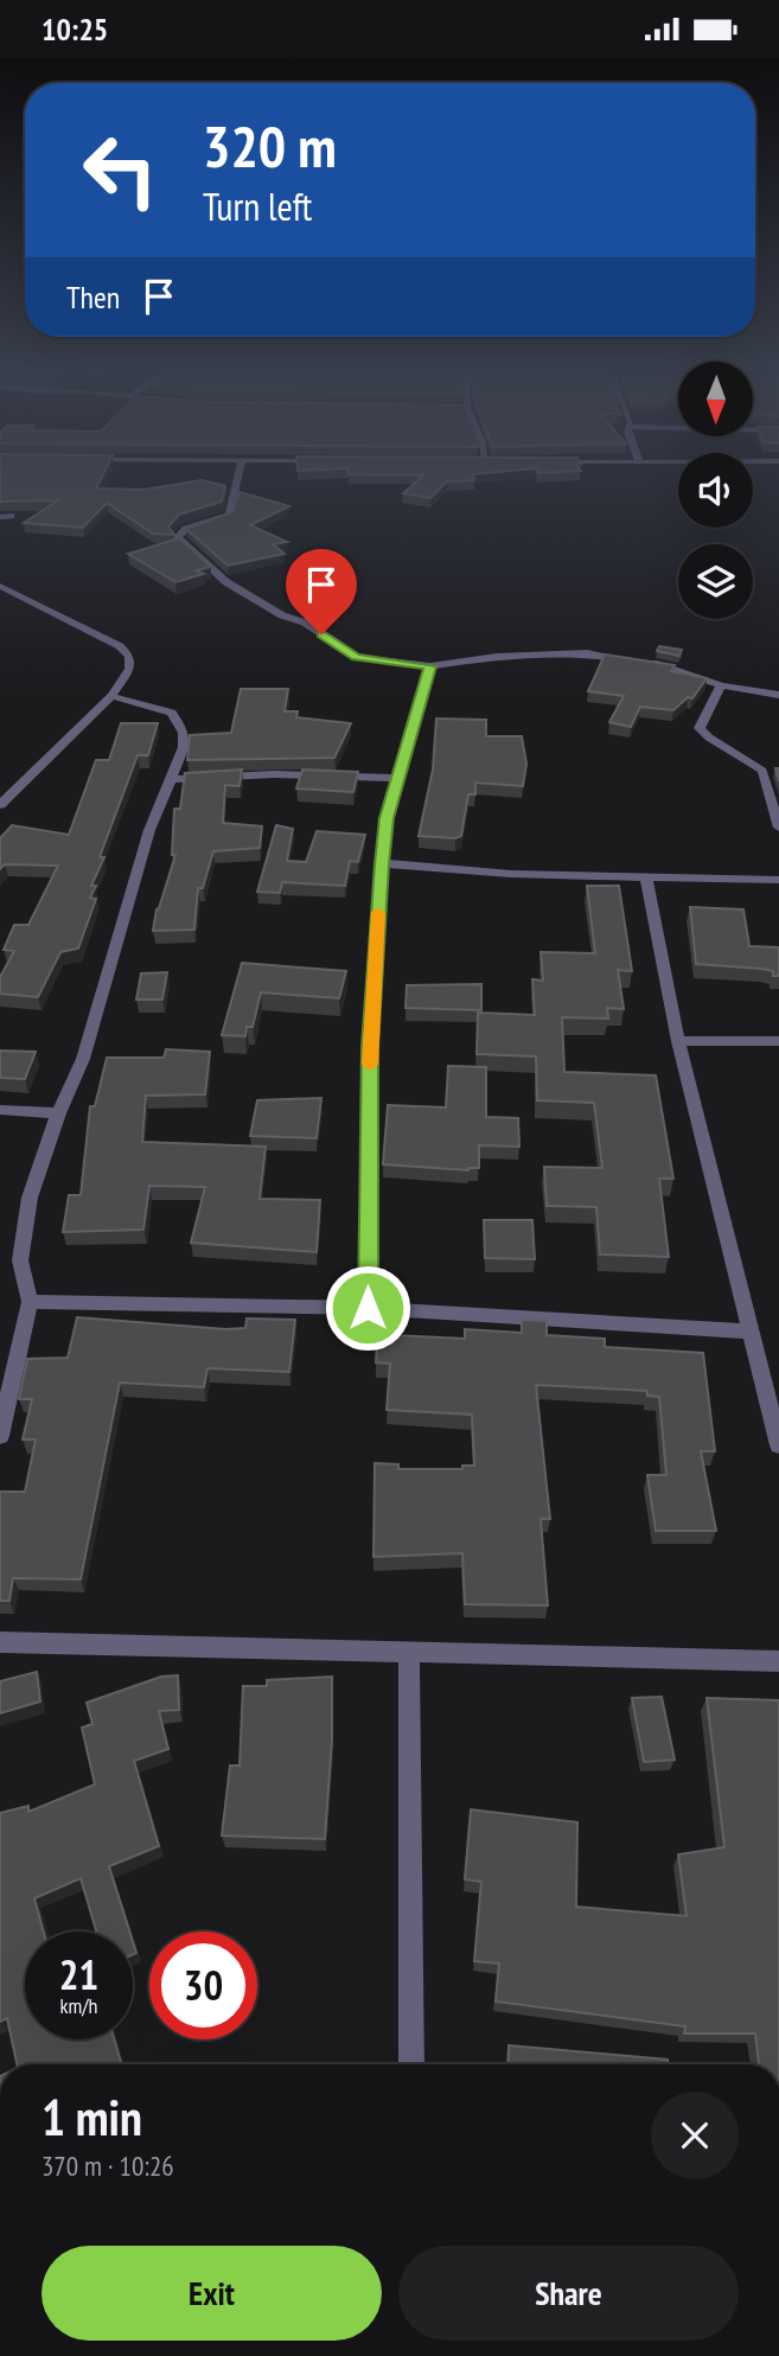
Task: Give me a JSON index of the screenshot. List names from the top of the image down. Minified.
{"north":"bottom","page":{"status":"10:25","turn":["320 m","Turn left"],"then":"Then","speed":"21 km/h","limit":"30","heading":["1 min","370 m · 10:26"],"buttons":["Exit","Share"]}}
